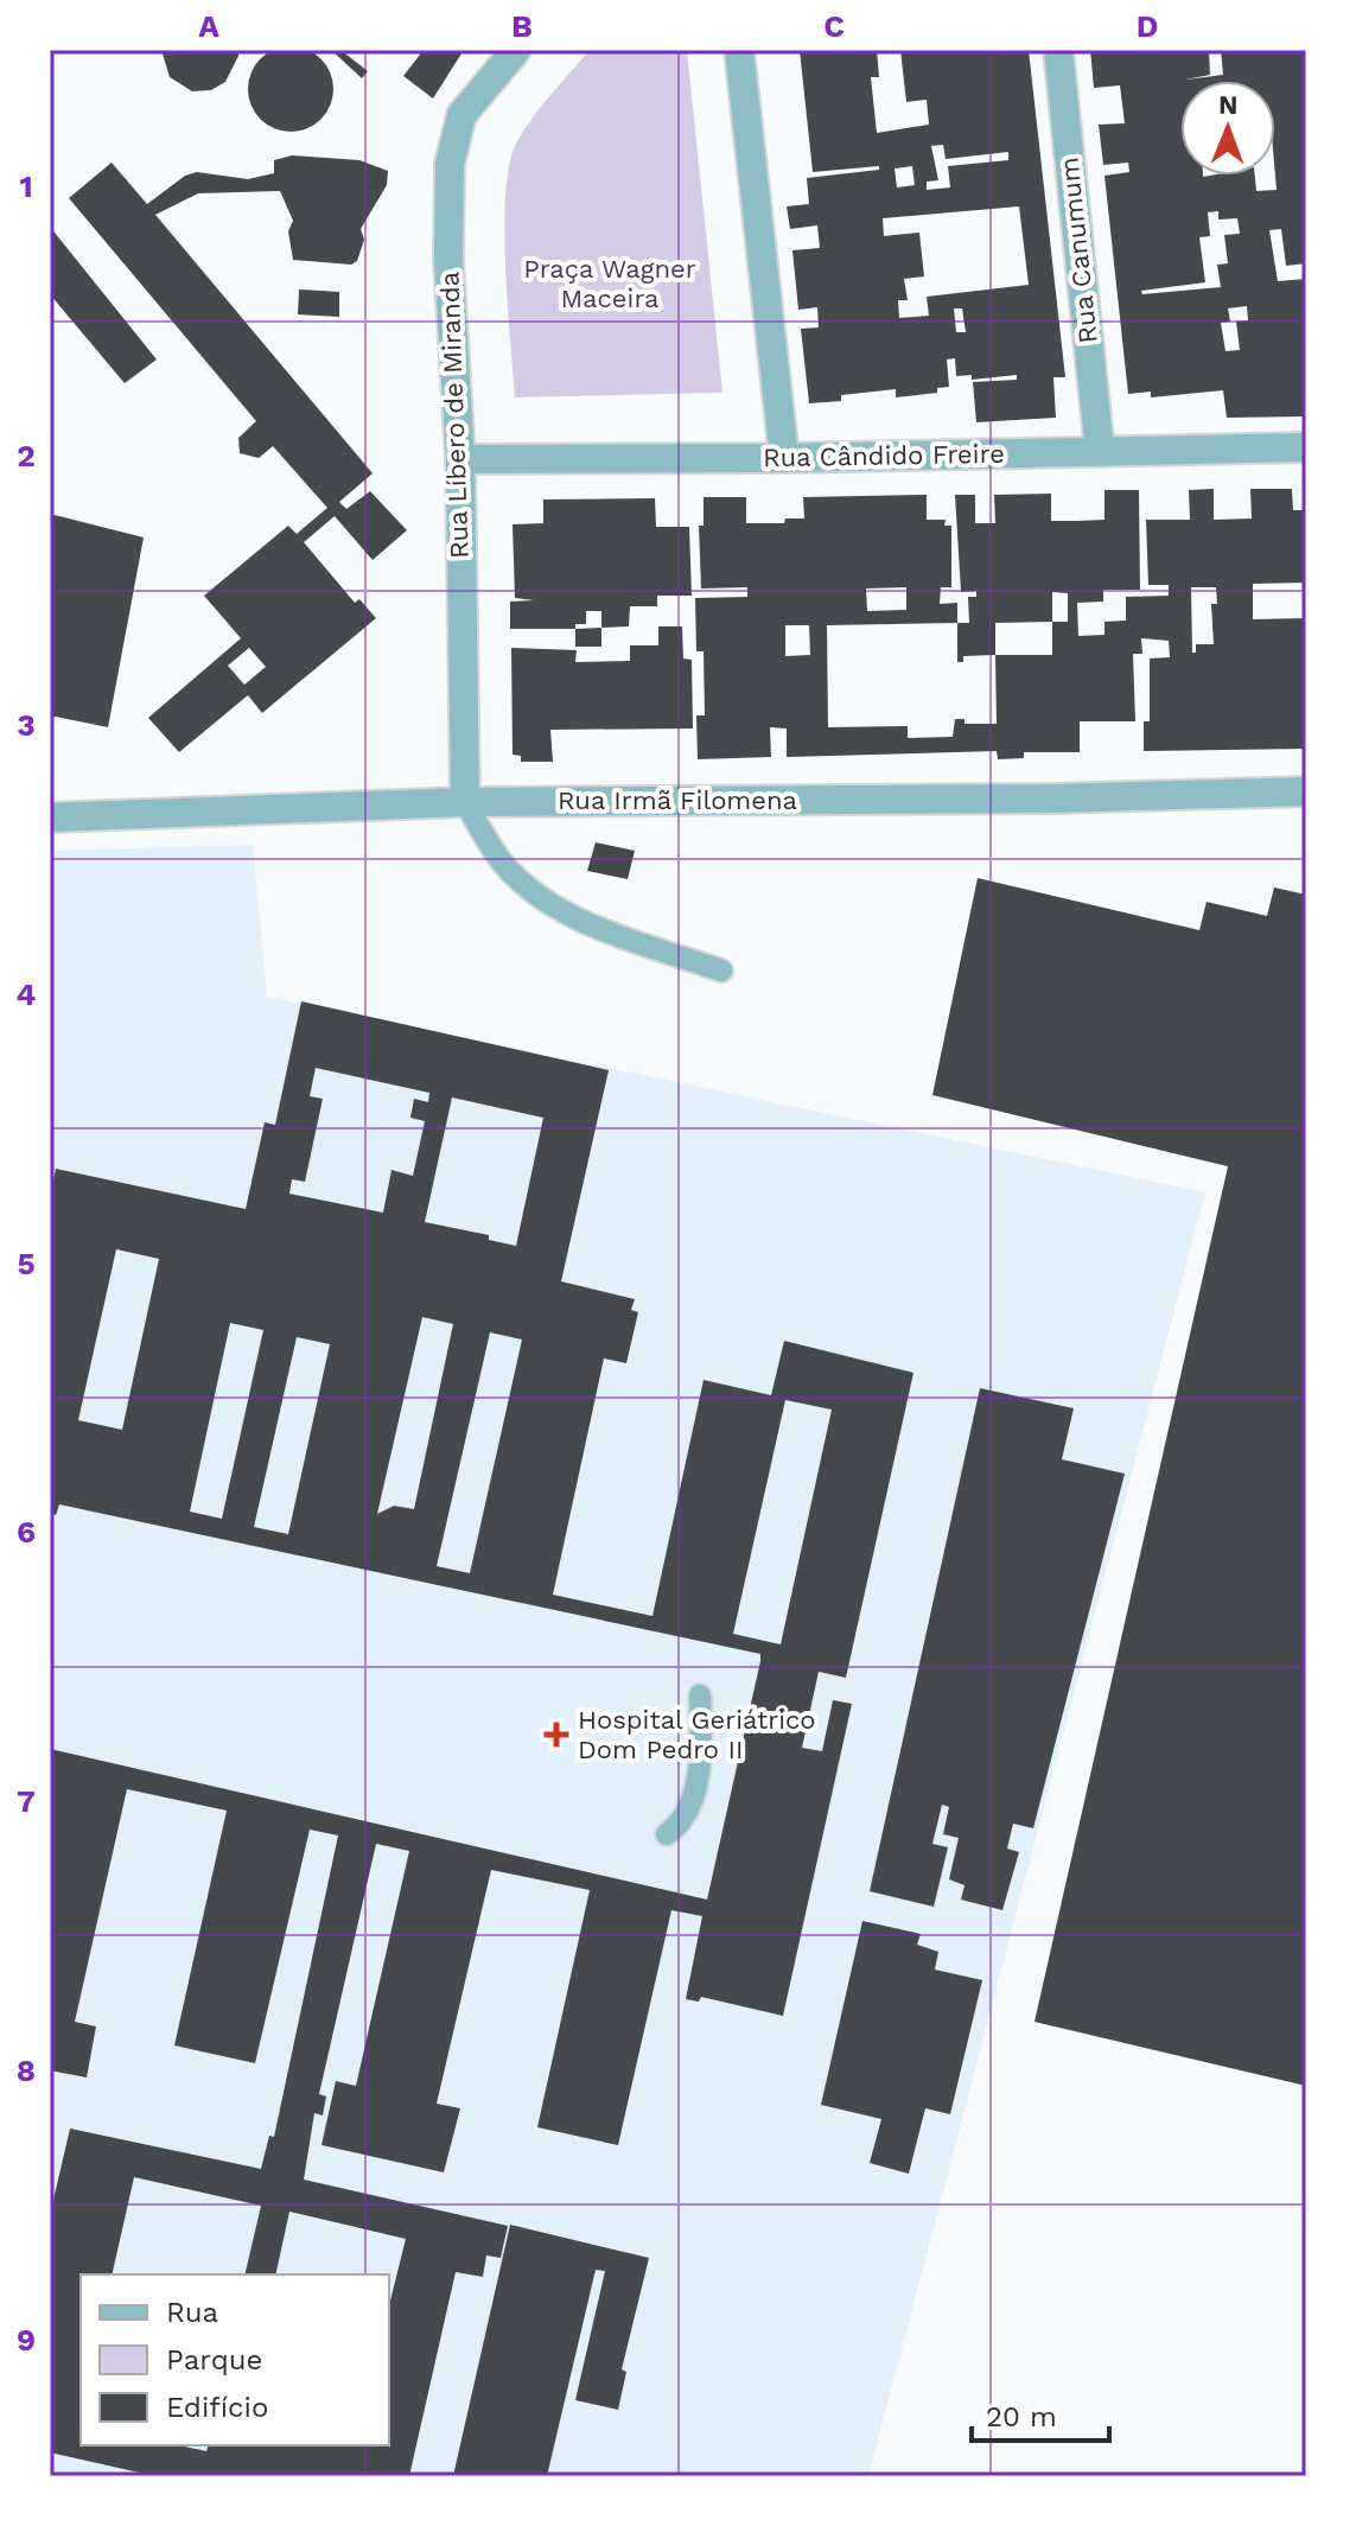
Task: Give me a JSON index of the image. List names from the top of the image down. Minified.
{"streets":{"street":["Rua Canumum","Rua Líbero de Miranda","Rua Cândido Freire","Rua Irmã Filomena"]},"crossings":[["Rua Canumum","Rua Cândido Freire"],["Rua Líbero de Miranda","Rua Cândido Freire"],["Rua Líbero de Miranda","Rua Irmã Filomena"]],"parks":["Praça Wagner Maceira"],"places":{"health":["Hospital Geriátrico Dom Pedro II"]},"legend":["Rua","Parque","Edifício"],"scale_bar":"20 m","north":"top","grid":{"columns":["A","B","C","D"],"rows":["1","2","3","4","5","6","7","8","9"]}}
